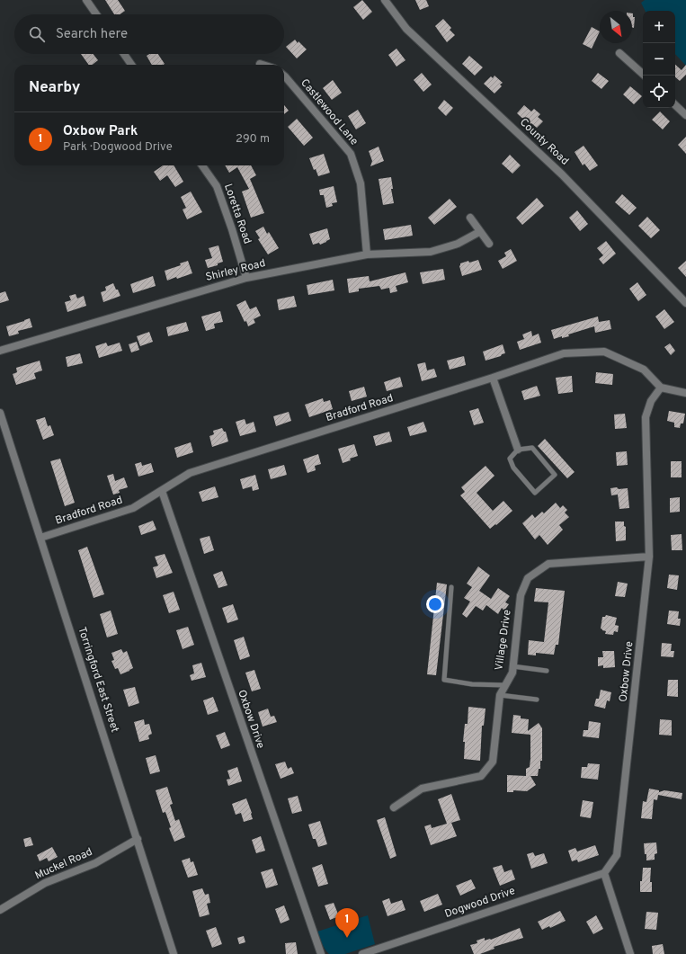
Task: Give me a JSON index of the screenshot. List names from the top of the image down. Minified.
{"streets":{"street":["Castlewood Lane","County Road","Loretta Road","Shirley Road","Bradford Road","Village Drive","Oxbow Drive","Torringford East Street","Muckel Road","Dogwood Drive"]},"crossings":[["Castlewood Lane","Shirley Road"],["Loretta Road","Shirley Road"],["Bradford Road","Oxbow Drive"],["Bradford Road","Torringford East Street"],["Village Drive","Oxbow Drive"],["Oxbow Drive","Dogwood Drive"],["Torringford East Street","Muckel Road"]],"north":"bottom right","page":{"map_buttons":["+","−"],"search":"Search here","heading":"Nearby","list":[{"mark":"1","name":"Oxbow Park","note":"Park · Dogwood Drive","value":"290 m"}],"pins":"1"}}
